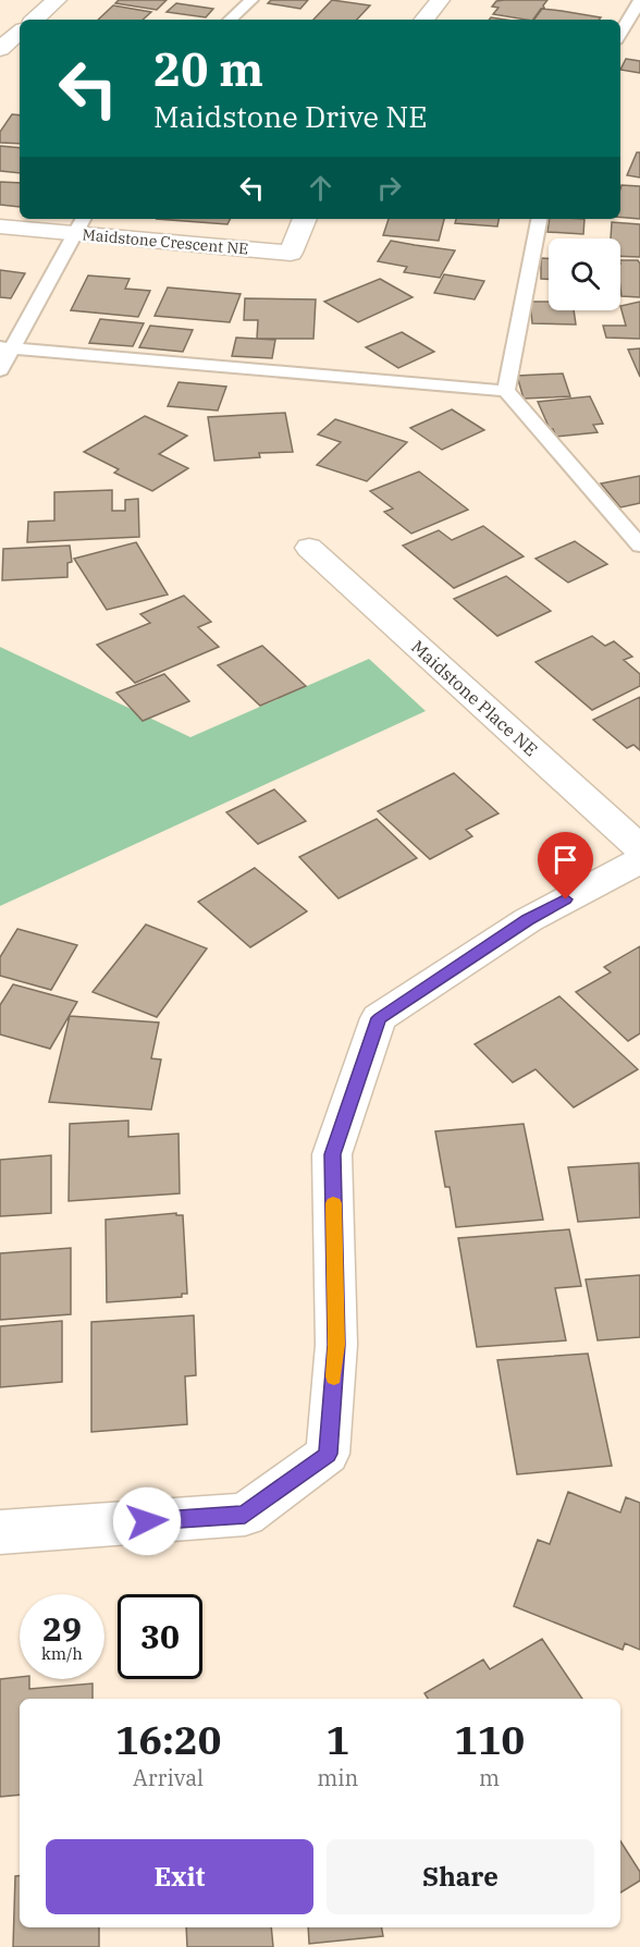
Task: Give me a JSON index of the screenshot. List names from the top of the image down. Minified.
{"streets":{"street":["Maidstone Crescent NE","Maidstone Place NE"]},"page":{"turn":["20 m","Maidstone Drive NE"],"speed":"29 km/h","limit":"30","eta":["16:20","Arrival","1","min","110","m"],"buttons":["Exit","Share"]}}
